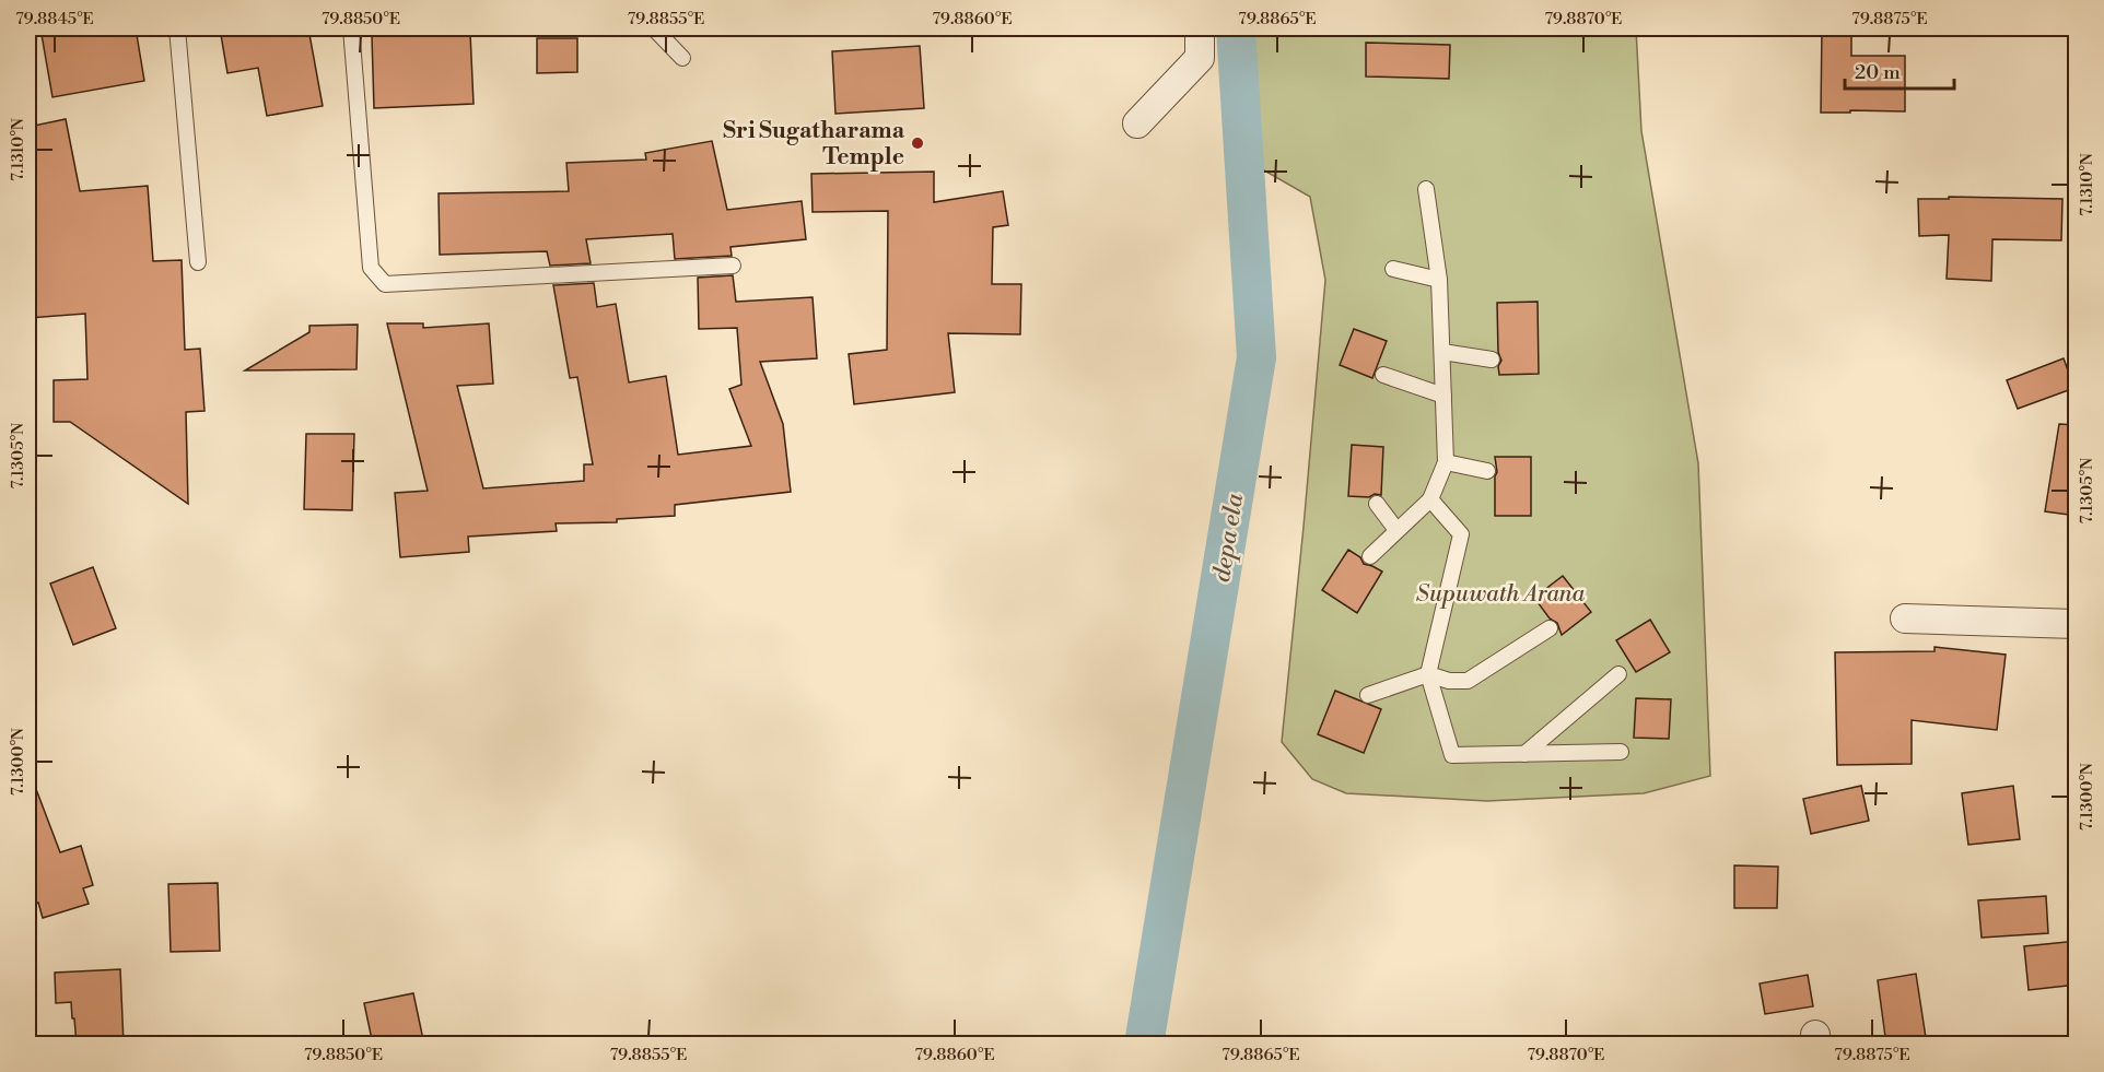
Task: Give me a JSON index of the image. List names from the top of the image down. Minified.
{"water":["depa ela"],"parks":["Supuwath Arana"],"places":["Sri Sugatharama Temple"],"scale_bar":"20 m","coordinates":["79.8845°E","79.8850°E","79.8855°E","79.8860°E","79.8865°E","79.8870°E","79.8875°E","7.1310°N","7.1305°N","7.1300°N"]}
